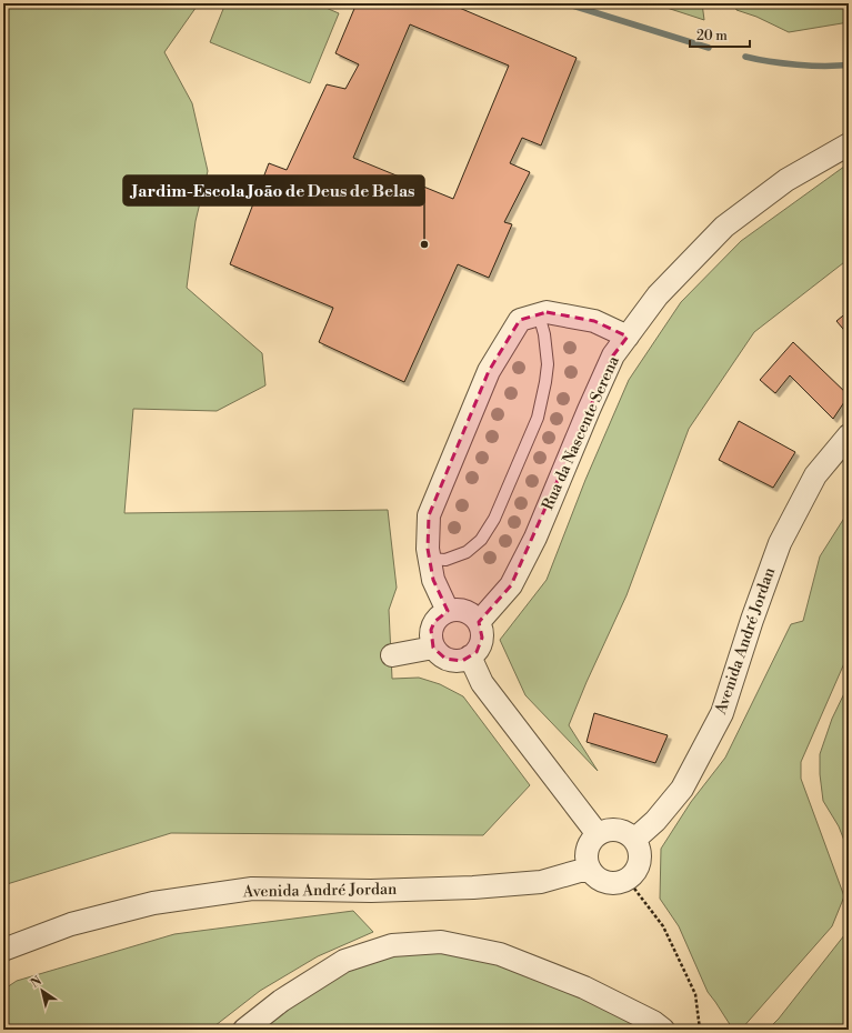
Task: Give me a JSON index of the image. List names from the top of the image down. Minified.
{"streets":{"street":["Rua da Nascente Serena","Avenida André Jordan"]},"places":["Jardim-Escola João de Deus de Belas"],"scale_bar":"20 m","north":"top left"}
